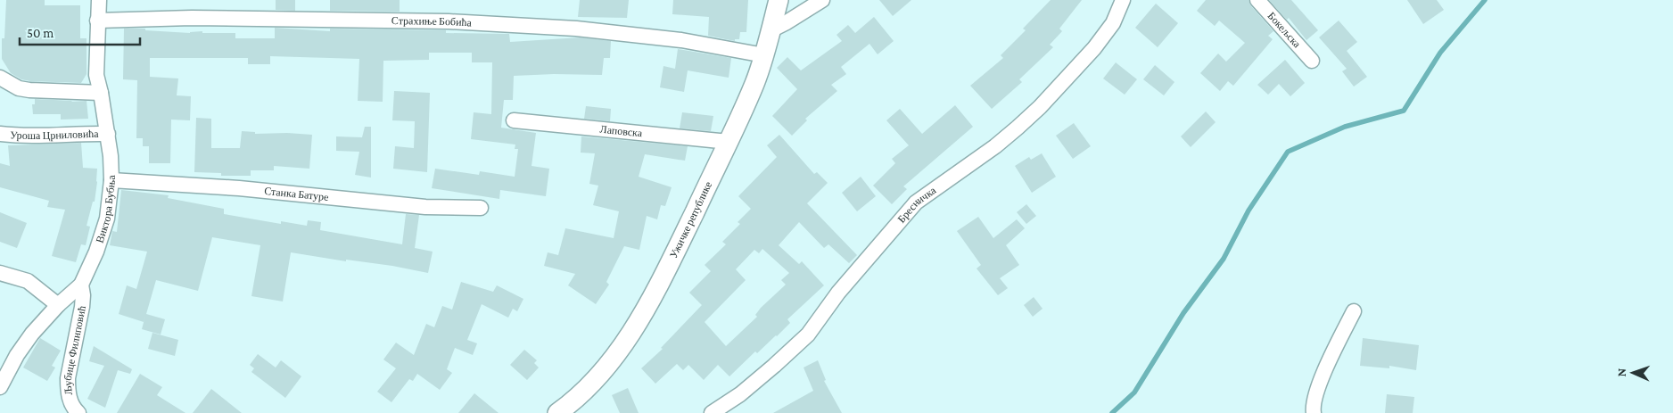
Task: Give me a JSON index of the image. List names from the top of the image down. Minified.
{"streets":{"street":["Страхиње Бобића","Бокељска","Лаповска","Уроша Црниловића","Станка Батуре","Бресничка","Виктора Бубња","Ужичке републике","Љубице Филиповић"]},"crossings":[["Страхиње Бобића","Виктора Бубња"],["Страхиње Бобића","Ужичке републике"],["Лаповска","Ужичке републике"],["Уроша Црниловића","Виктора Бубња"],["Станка Батуре","Виктора Бубња"],["Виктора Бубња","Љубице Филиповић"]],"scale_bar":"50 m","north":"left"}
